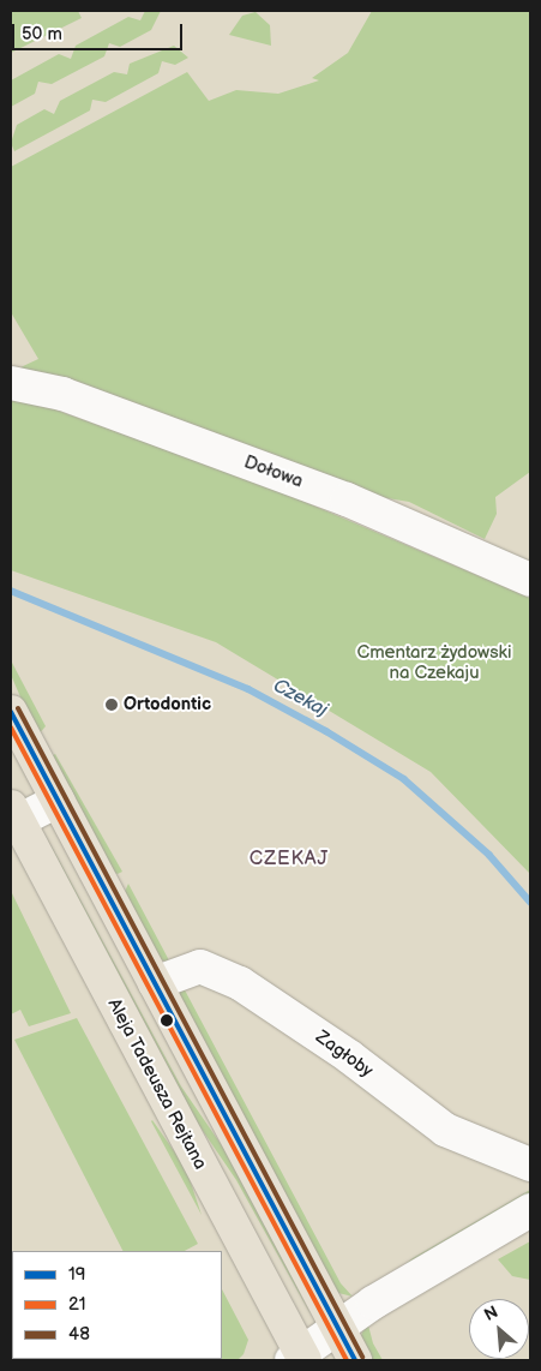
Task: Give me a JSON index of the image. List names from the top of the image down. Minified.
{"streets":{"main road":["Aleja Tadeusza Rejtana"],"street":["Dołowa","Zagłoby"]},"districts":["CZEKAJ"],"water":["Czekaj"],"parks":["Cmentarz żydowski na Czekaju"],"places":["Ortodontic"],"lines":["transit line 48","transit line 19","transit line 21"],"legend":["19","21","48"],"scale_bar":"50 m","north":"top left"}
